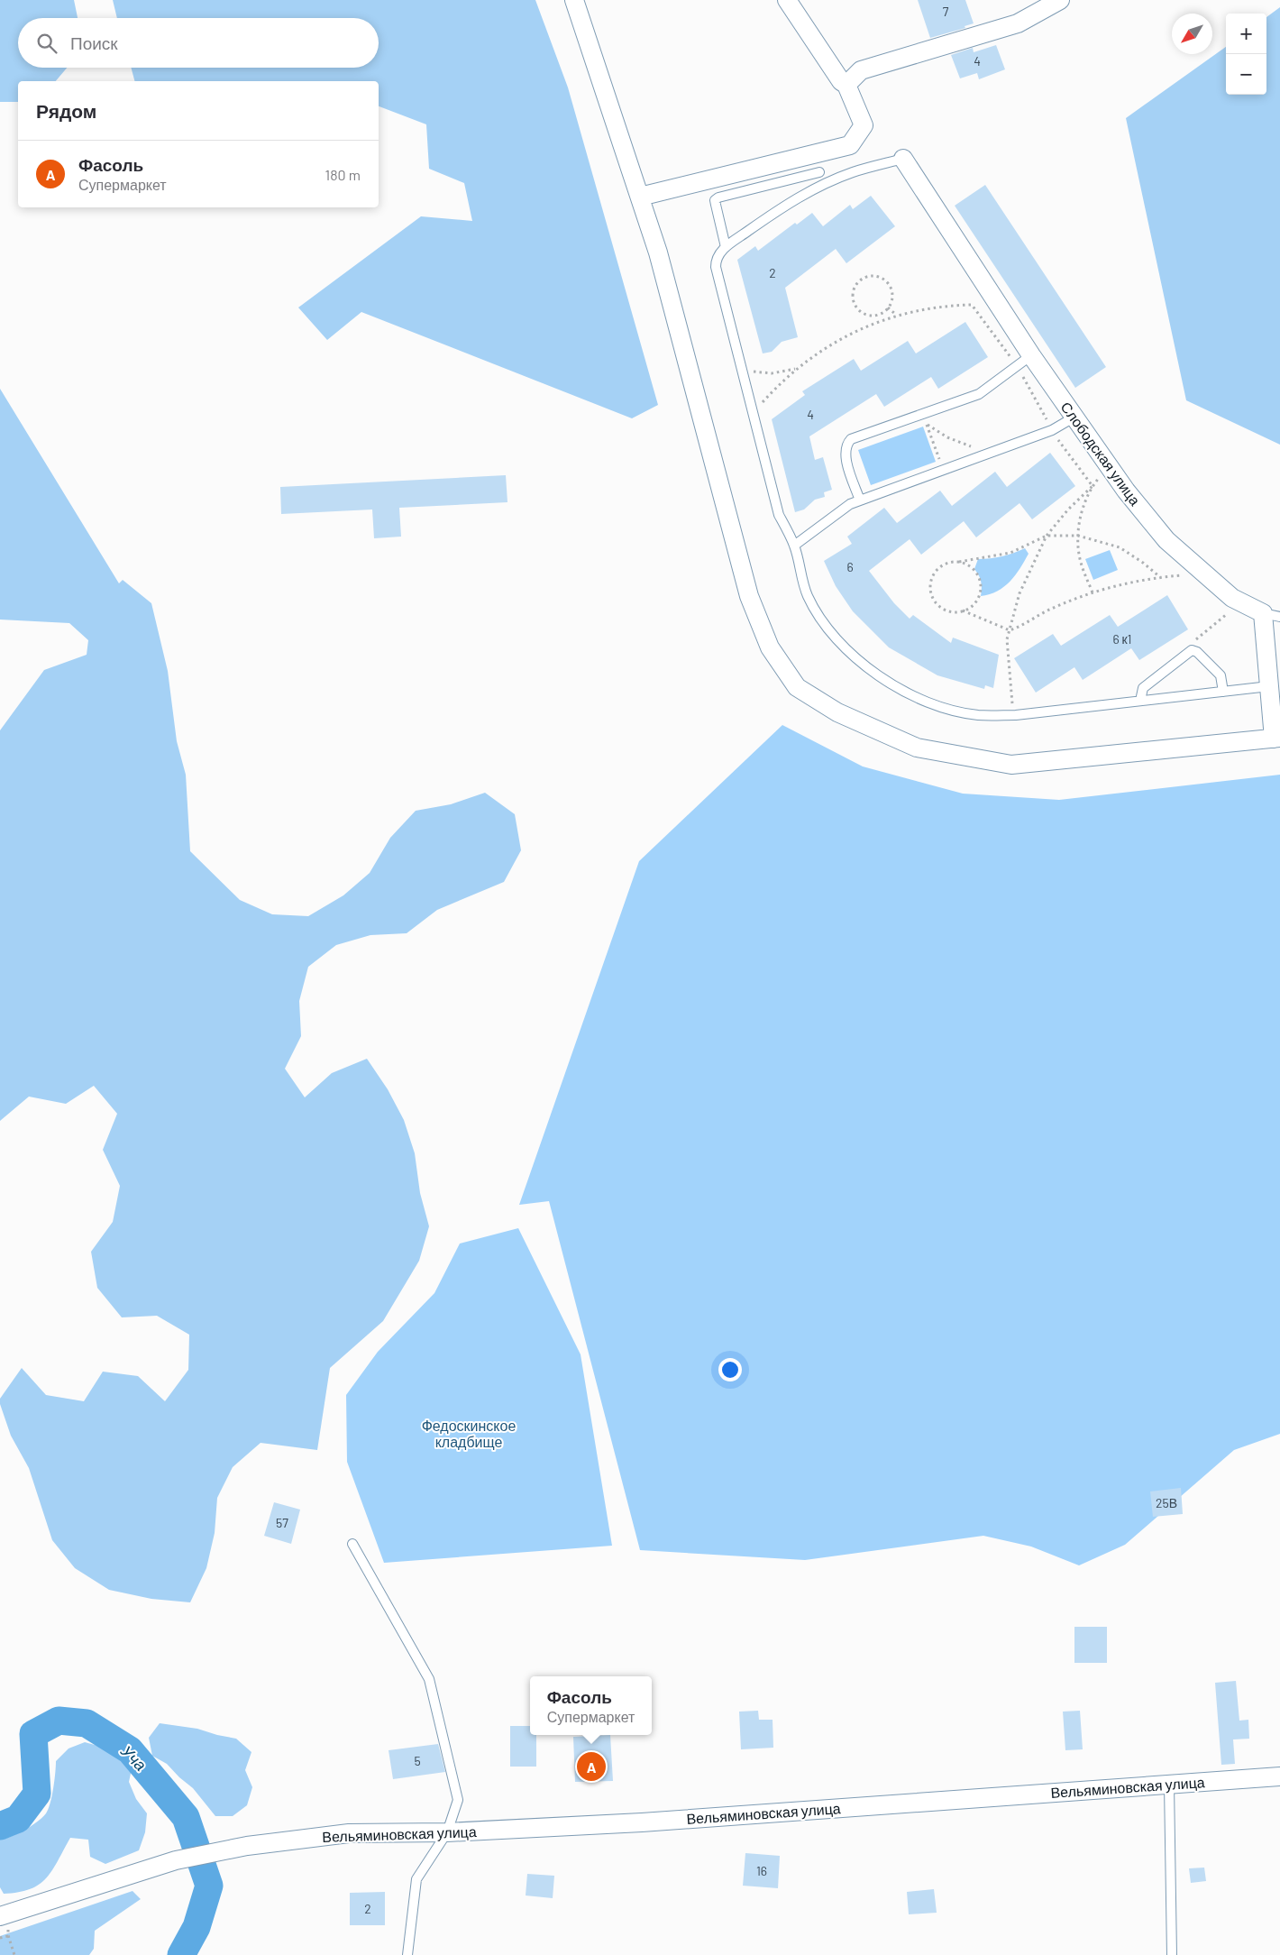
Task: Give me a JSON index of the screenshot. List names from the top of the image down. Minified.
{"streets":{"street":["Слободская улица","Вельяминовская улица"]},"water":["Уча"],"parks":["Федоскинское кладбище"],"house_numbers":["7","4","2","4","6","6 к1","25В","57","5","16","2"],"north":"bottom left","page":{"map_buttons":["+","−"],"search":"Поиск","heading":"Рядом","list":[{"mark":"A","name":"Фасоль","note":"Супермаркет","value":"180 m"}],"popup":["Фасоль","Супермаркет"],"pins":"A"}}
